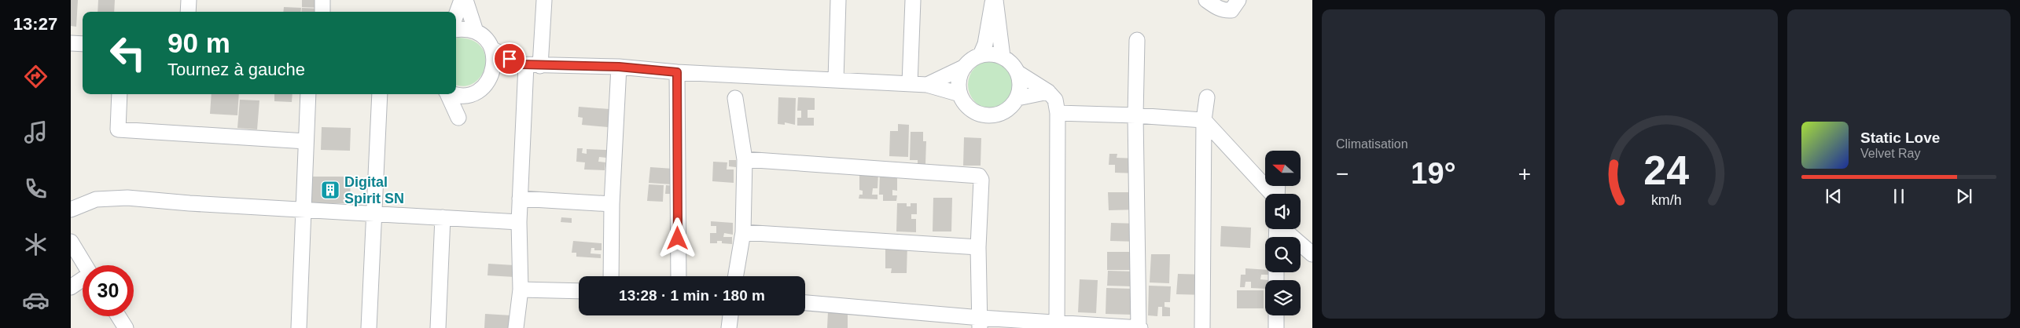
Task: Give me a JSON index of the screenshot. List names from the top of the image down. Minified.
{"places":{"building":["Digital Spirit SN"]},"north":"left","page":{"tabs":"13:27","tile":"Climatisation","turn":["90 m","Tournez à gauche"],"song":["Static Love","Velvet Ray"],"heat":["−","19°","+"],"limit":"30","trip":"13:28 · 1 min · 180 m","gauge":["24","km/h"]}}
